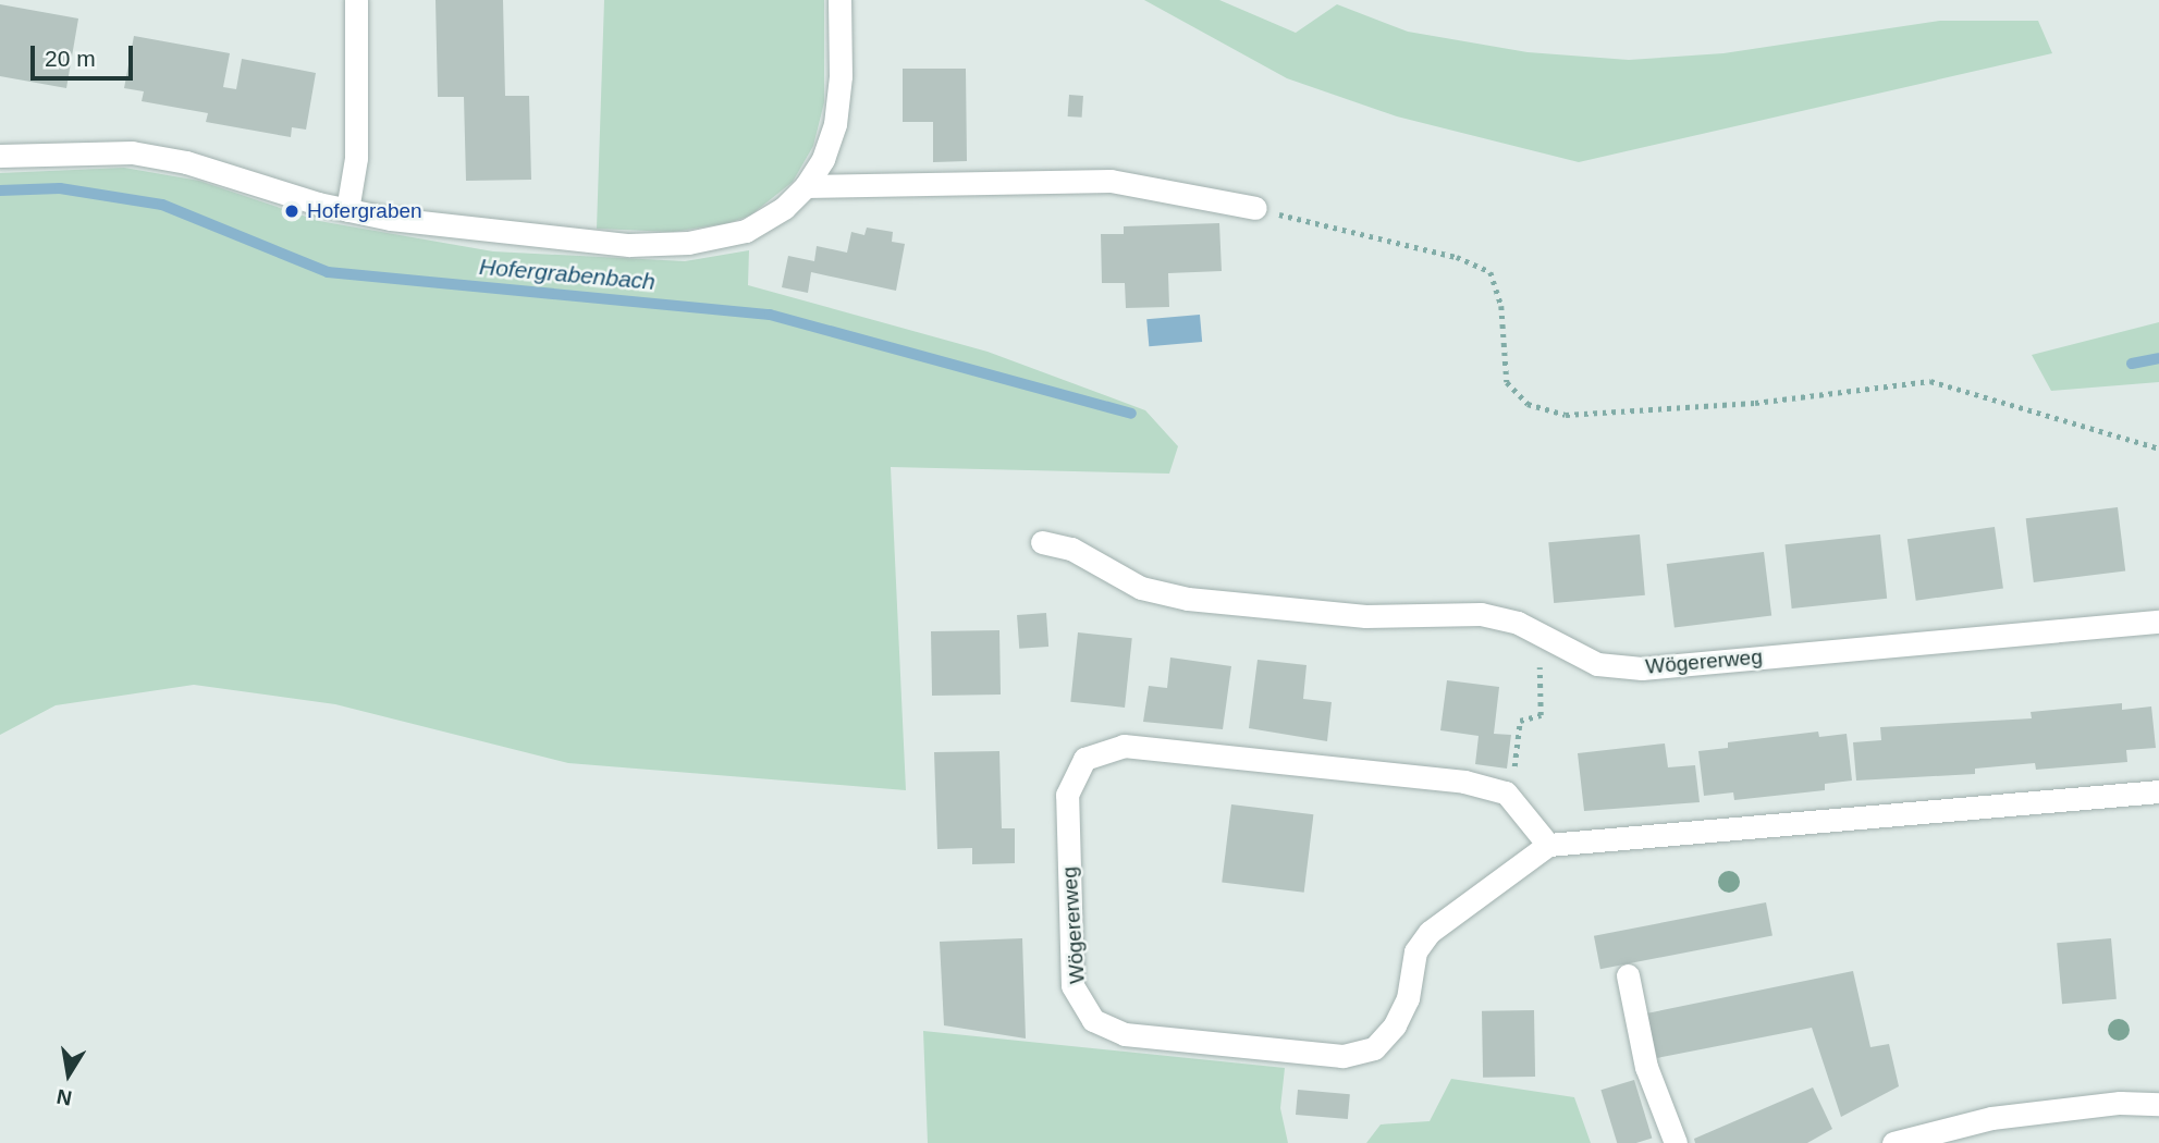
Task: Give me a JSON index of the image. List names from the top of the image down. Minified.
{"streets":{"street":["Wögererweg"]},"water":["Hofergrabenbach"],"places":["Hofergraben"],"scale_bar":"20 m","north":"bottom"}
